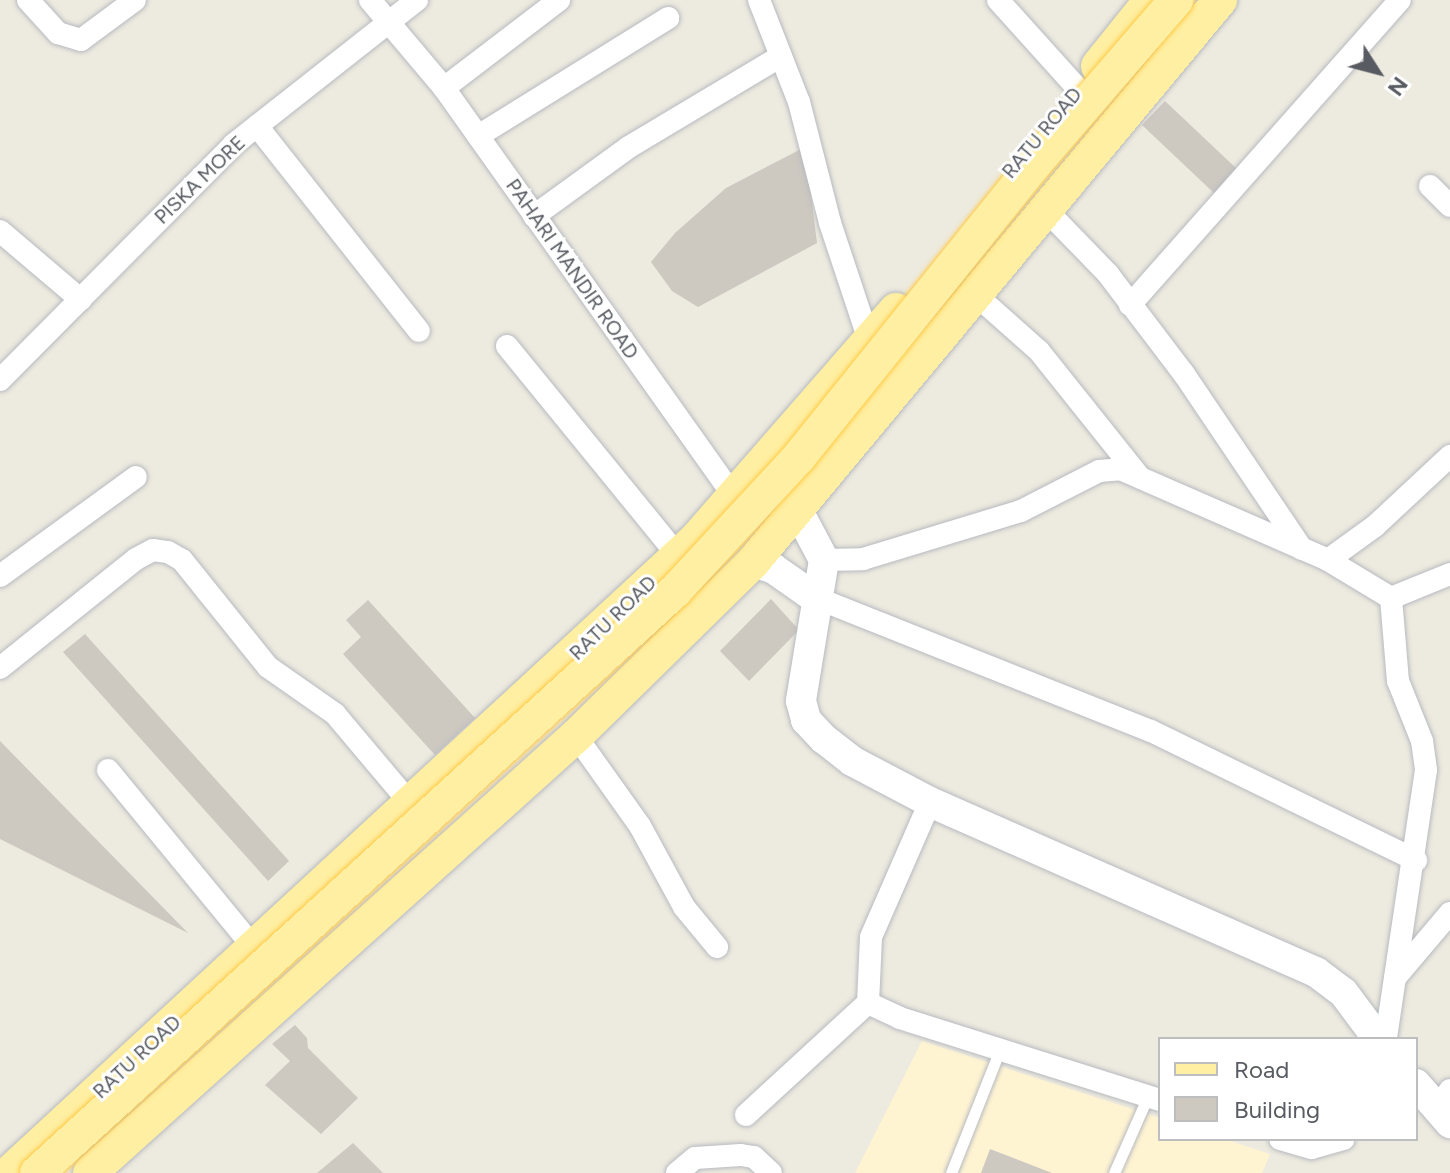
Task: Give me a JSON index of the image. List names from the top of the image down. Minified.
{"streets":{"main road":["RATU ROAD"],"street":["PISKA MORE","PAHARI MANDIR ROAD"]},"crossings":[["RATU ROAD","PAHARI MANDIR ROAD"],["PISKA MORE","PAHARI MANDIR ROAD"]],"legend":["Road","Building"],"north":"bottom right"}
